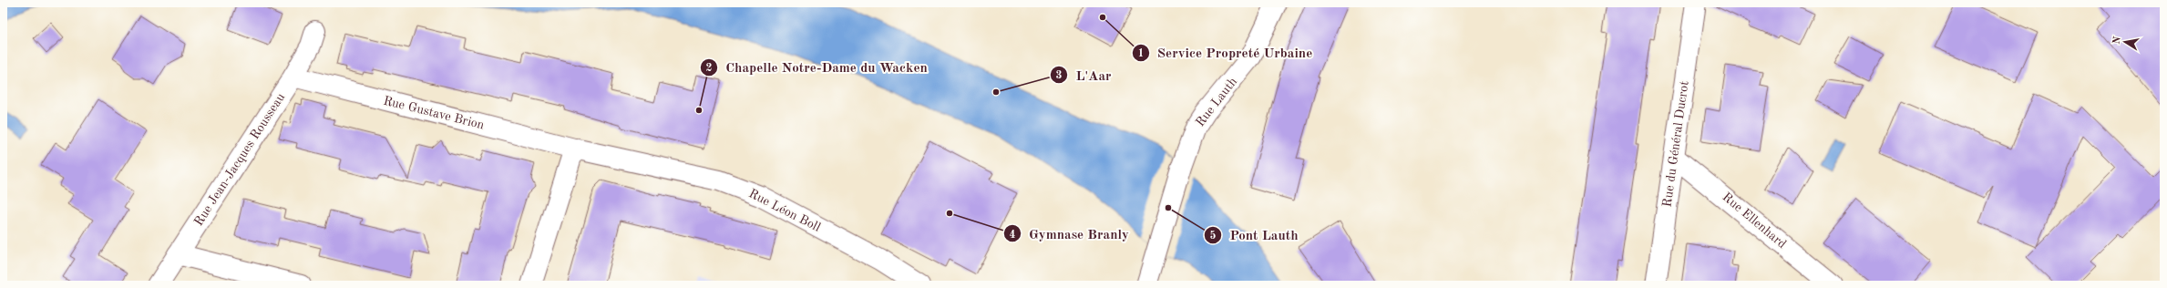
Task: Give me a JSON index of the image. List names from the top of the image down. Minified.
{"streets":{"street":["Rue Lauth","Rue Gustave Brion","Rue du Général Ducrot","Rue Jean-Jacques Rousseau","Rue Léon Boll","Rue Ellenhard"]},"crossings":[["Rue Gustave Brion","Rue Jean-Jacques Rousseau"],["Rue Gustave Brion","Rue Léon Boll"],["Rue du Général Ducrot","Rue Ellenhard"]],"places":["Service Propreté Urbaine","L'Aar","Chapelle Notre-Dame du Wacken","Pont Lauth","Gymnase Branly"],"north":"left"}
